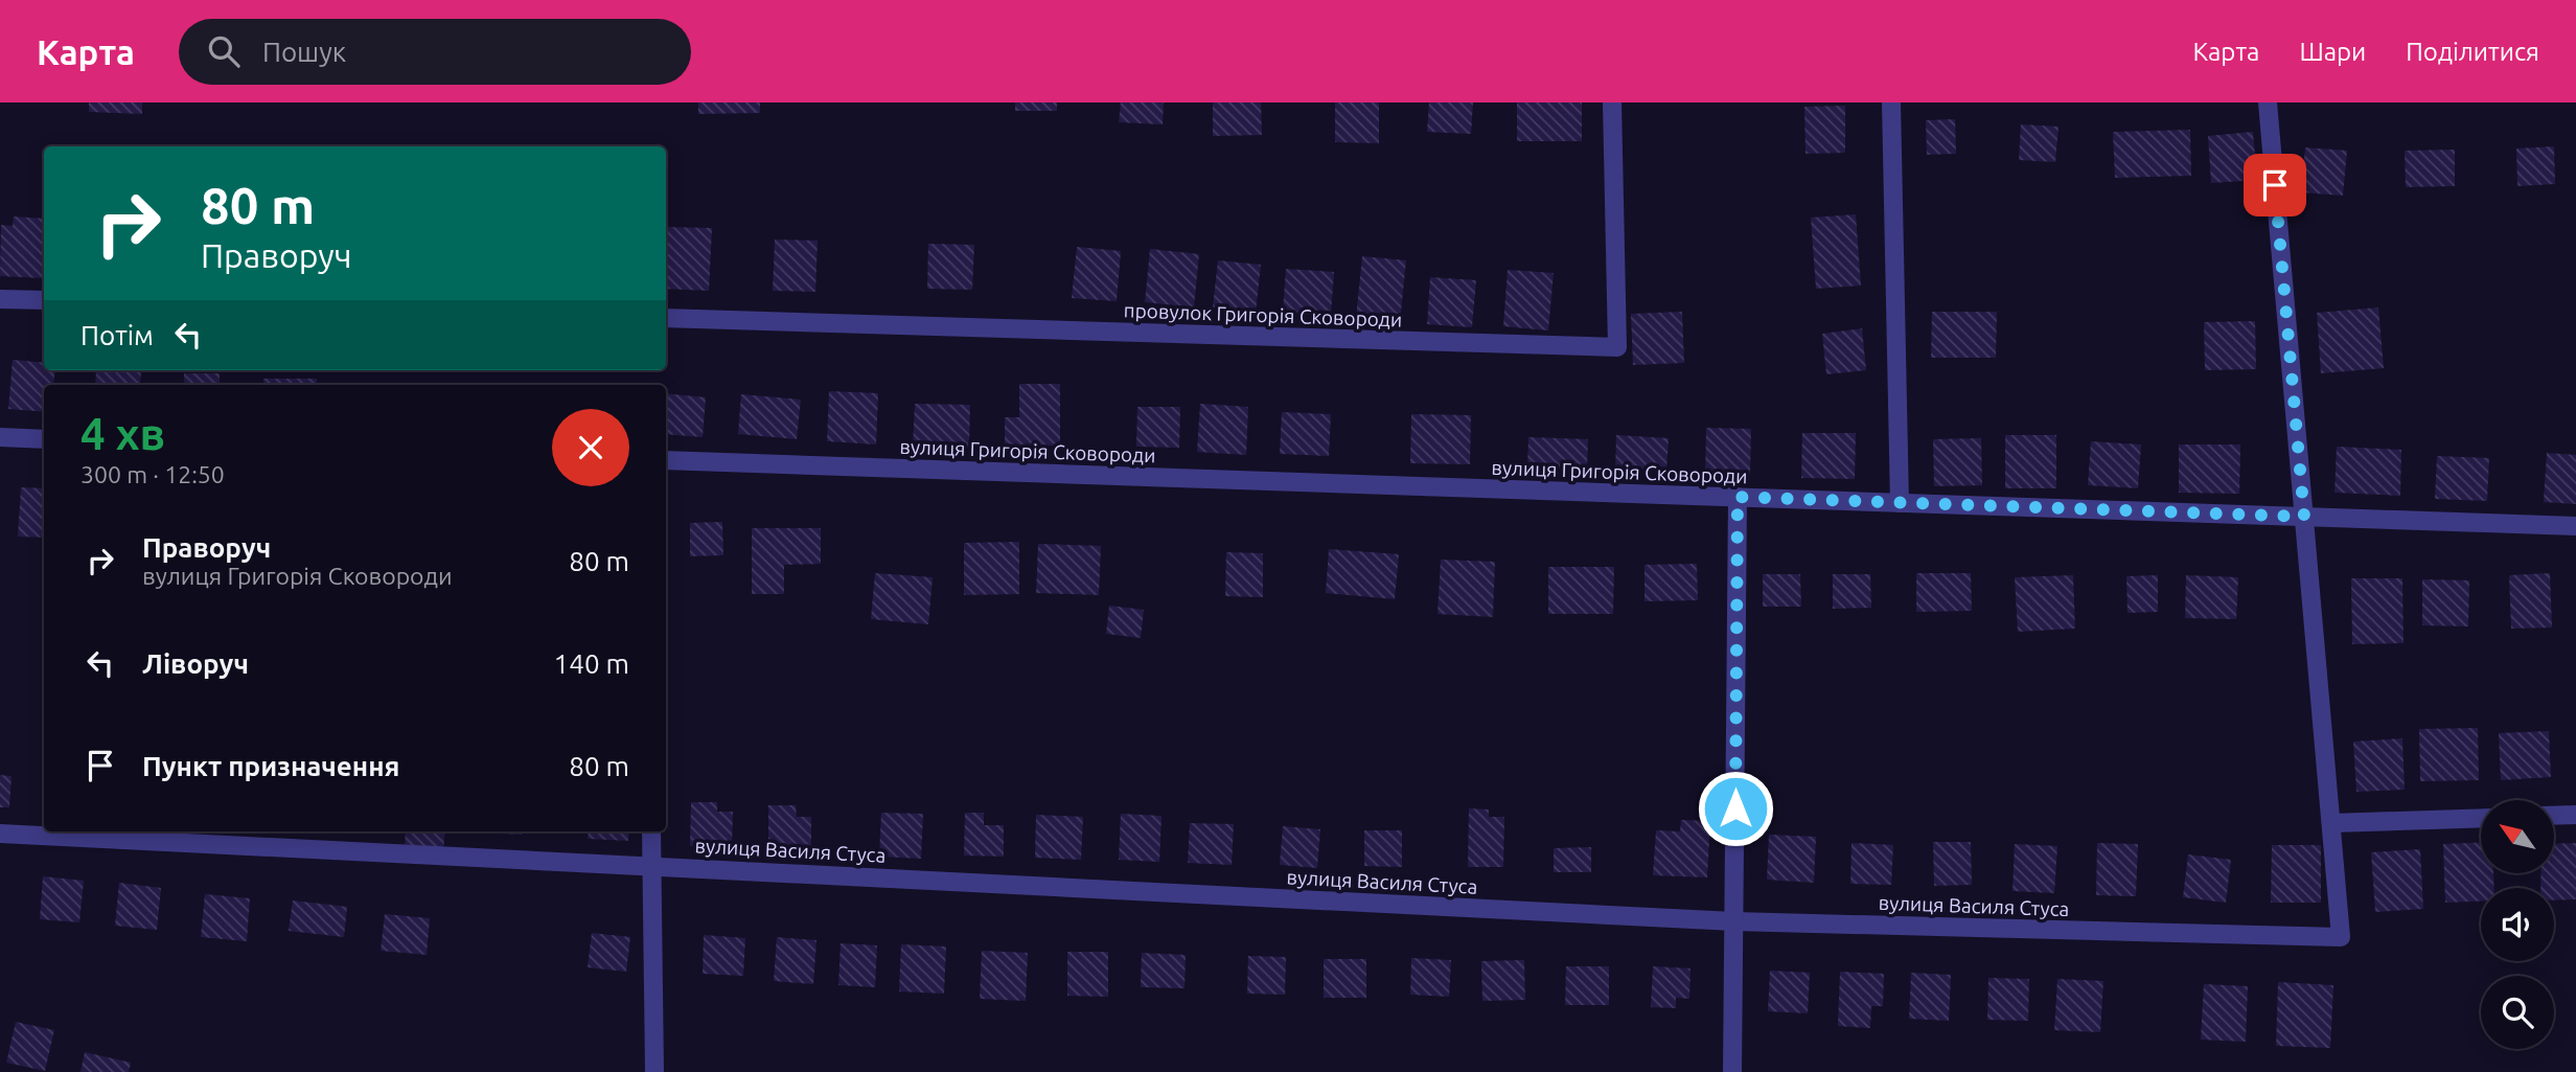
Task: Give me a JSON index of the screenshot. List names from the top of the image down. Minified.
{"streets":{"street":["провулок Григорія Сковороди","вулиця Григорія Сковороди","вулиця Василя Стуса"]},"crossings":[["вулиця Григорія Сковороди","вулиця Василя Стуса"]],"north":"top left","page":{"header":"Карта","search":"Пошук","nav":["Карта","Шари","Поділитися"],"turn":["80 m","Праворуч"],"then":"Потім","heading":["4 хв","300 m · 12:50"],"list":[{"name":"Праворуч","note":"вулиця Григорія Сковороди","value":"80 m"},{"name":"Ліворуч","value":"140 m"},{"name":"Пункт призначення","value":"80 m"}]}}
